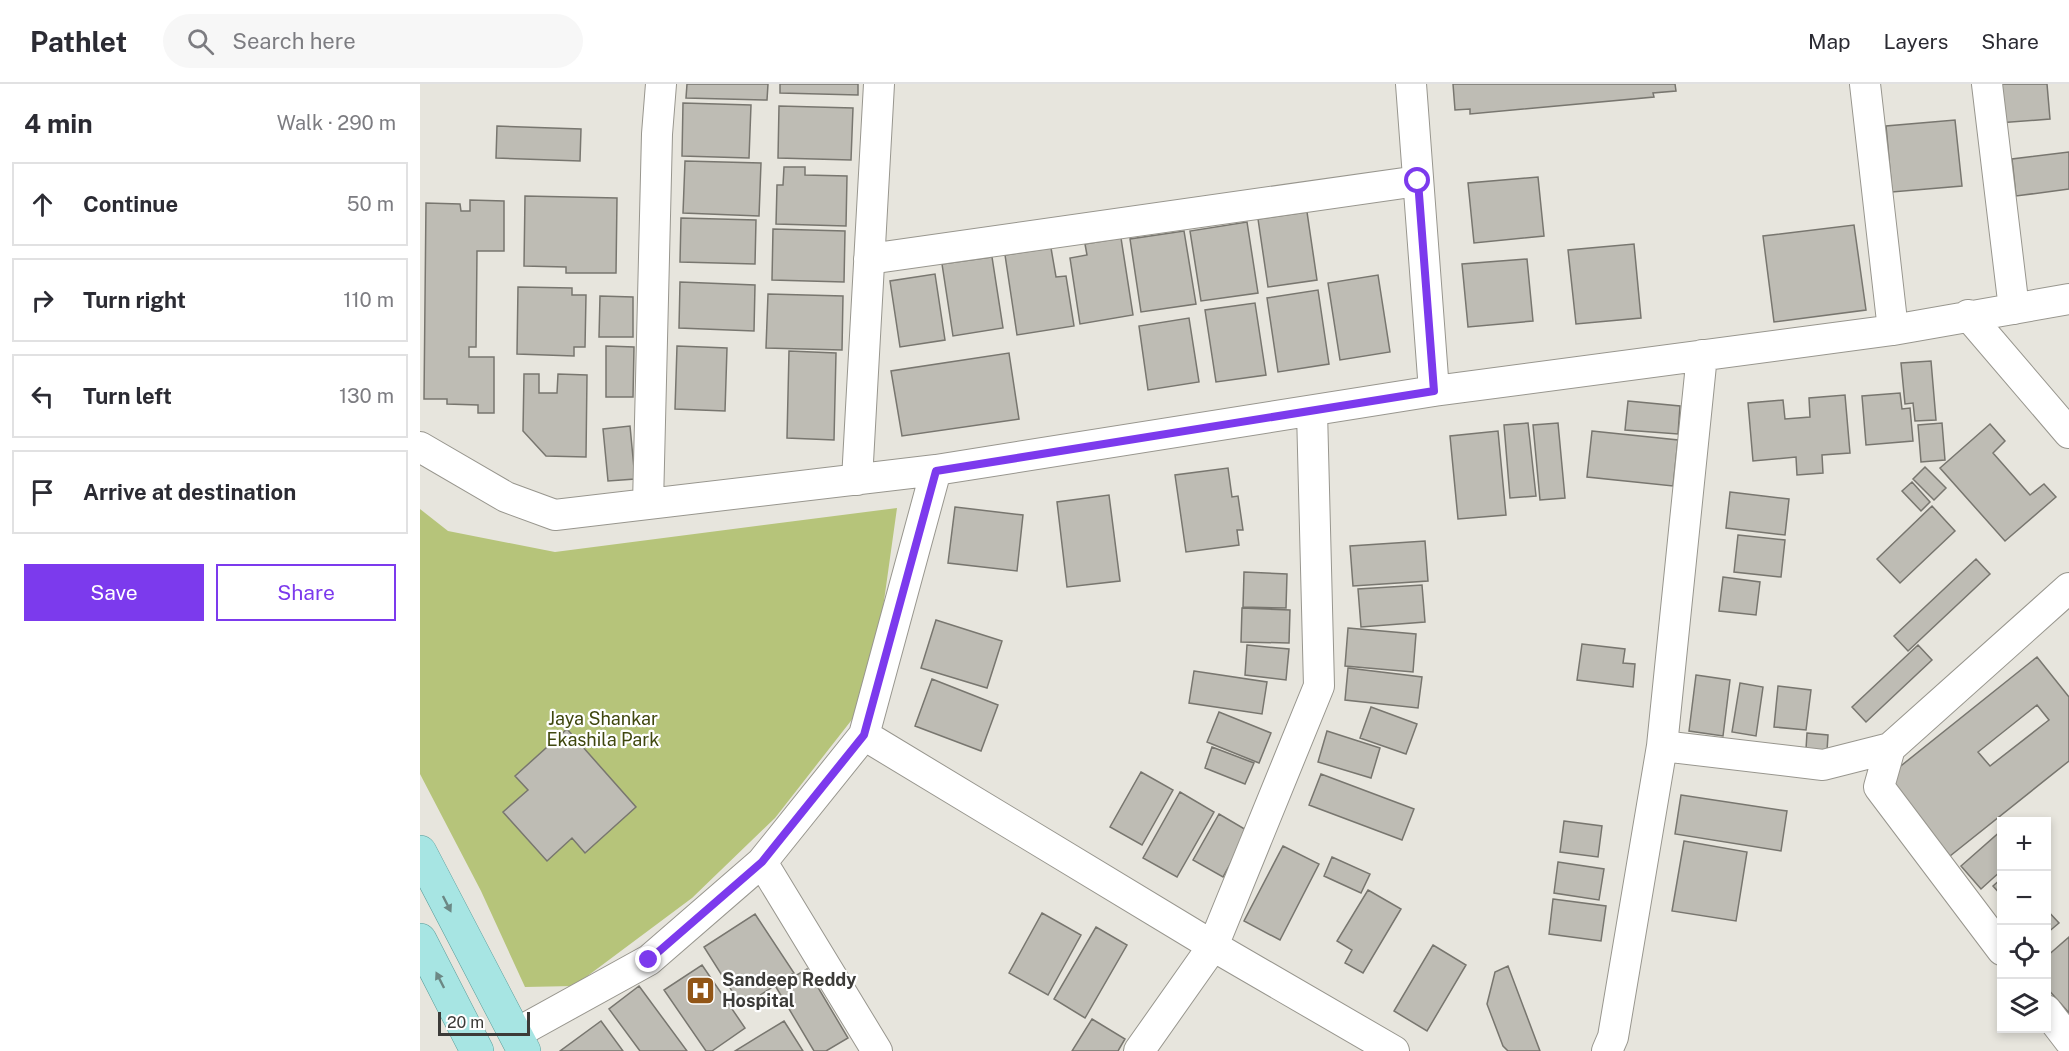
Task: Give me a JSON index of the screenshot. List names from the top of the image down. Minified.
{"parks":["Jaya Shankar Ekashila Park"],"places":{"hospital":["Sandeep Reddy Hospital"]},"scale_bar":"20 m","page":{"header":"Pathlet","search":"Search here","nav":["Map","Layers","Share"],"heading":["4 min","Walk · 290 m"],"list":[["Continue","50 m"],["Turn right","110 m"],["Turn left","130 m"],"Arrive at destination"],"buttons":["Save","Share"],"map_buttons":["+","−"],"scale":"20 m"}}
